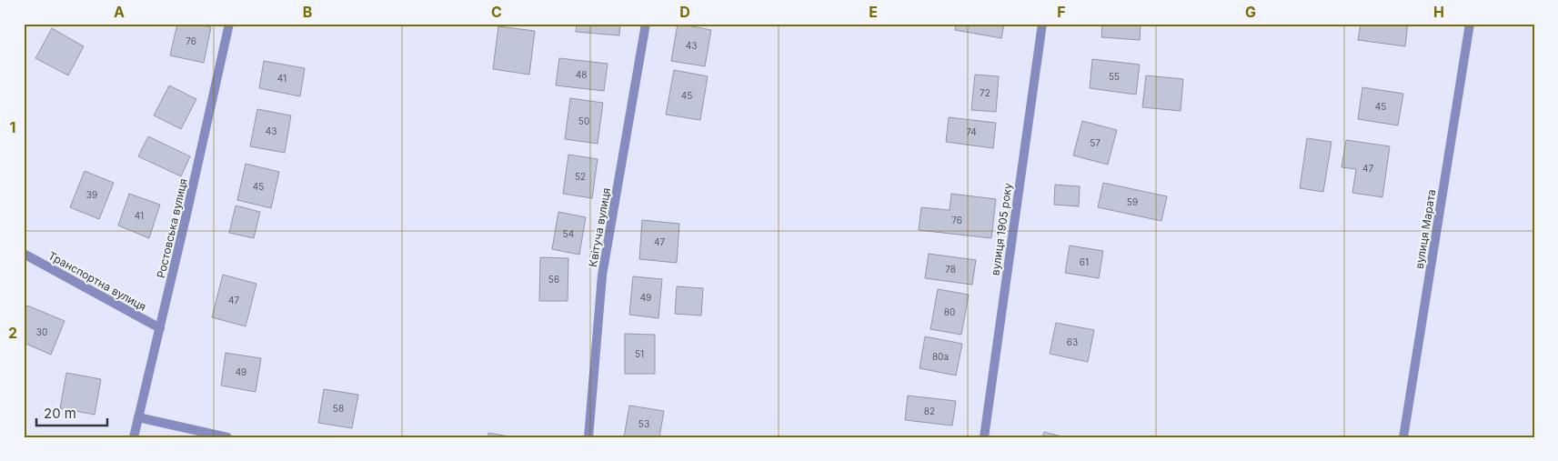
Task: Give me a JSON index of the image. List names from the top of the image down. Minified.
{"streets":{"street":["Квітуча вулиця","Ростовська вулиця","вулиця 1905 року","вулиця Марата","Транспортна вулиця"]},"crossings":[["Ростовська вулиця","Транспортна вулиця"]],"house_numbers":["76","43","48","55","41","72","45","45","50","43","74","57","47","52","45","39","59","41","76","54","47","61","78","56","49","47","80","30","63","51","80а","49","58","82","53"],"scale_bar":"20 m","grid":{"columns":["A","B","C","D","E","F","G","H"],"rows":["1","2"]}}
